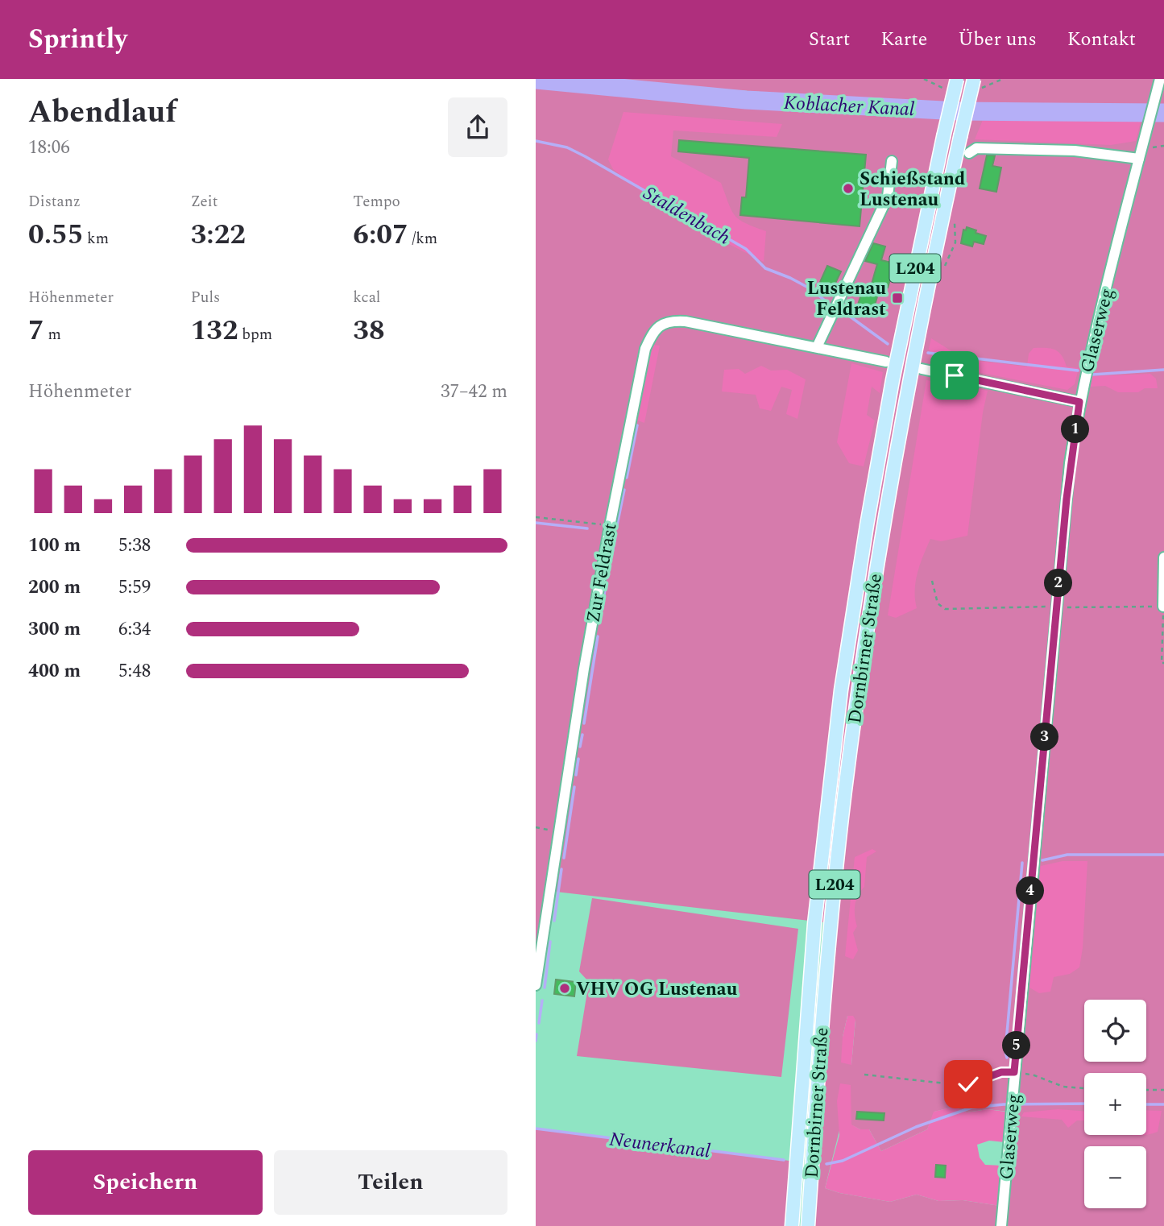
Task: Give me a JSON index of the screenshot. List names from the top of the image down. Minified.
{"streets":{"main road":["L204","Dornbirner Straße"],"street":["Glaserweg","Zur Feldrast"]},"water":["Koblacher Kanal","Staldenbach","Neunerkanal"],"places":{"other":["Schießstand Lustenau","VHV OG Lustenau"],"transit":["Lustenau Feldrast"]},"page":{"header":"Sprintly","nav":["Start","Karte","Über uns","Kontakt"],"heading":["Abendlauf","18:06"],"stats":[["Distanz","0.55 km"],["Zeit","3:22"],["Tempo","6:07 /km"],["Höhenmeter","7 m"],["Puls","132 bpm"],["kcal","38"]],"chart":["Höhenmeter","37–42 m"],"pins":["1","2","3","4","5"],"list":[{"name":"100 m","note":"5:38"},{"name":"200 m","note":"5:59"},{"name":"300 m","note":"6:34"},{"name":"400 m","note":"5:48"}],"map_buttons":["+","−"],"buttons":["Speichern","Teilen"]}}
